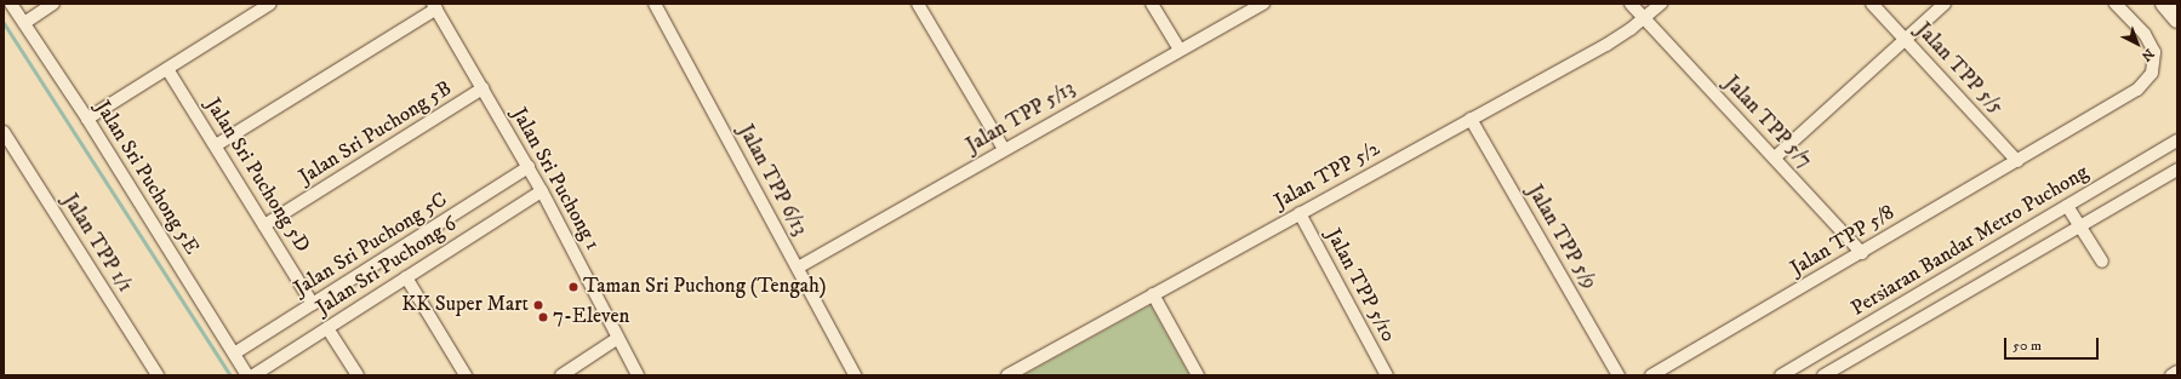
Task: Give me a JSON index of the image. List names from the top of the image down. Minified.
{"streets":{"street":["Jalan TPP 5/5","Jalan TPP 5/13","Jalan TPP 5/7","Jalan Sri Puchong 5B","Jalan Sri Puchong 5D","Jalan TPP 5/2","Jalan Sri Puchong 5E","Jalan Sri Puchong 1","Jalan TPP 6/13","Jalan TPP 5/9","Jalan TPP 5/8","Persiaran Bandar Metro Puchong","Jalan TPP 1/1","Jalan Sri Puchong 5C","Jalan Sri Puchong 6","Jalan TPP 5/10"]},"crossings":[["Jalan TPP 5/5","Jalan TPP 5/8"],["Jalan TPP 5/13","Jalan TPP 6/13"],["Jalan TPP 5/7","Jalan TPP 5/2"],["Jalan TPP 5/7","Jalan TPP 5/8"],["Jalan Sri Puchong 5B","Jalan Sri Puchong 5D"],["Jalan Sri Puchong 5B","Jalan Sri Puchong 1"],["Jalan Sri Puchong 5D","Jalan Sri Puchong 5C"],["Jalan TPP 5/2","Jalan TPP 5/9"],["Jalan TPP 5/2","Jalan TPP 5/10"],["Jalan Sri Puchong 5E","Jalan Sri Puchong 5C"],["Jalan Sri Puchong 1","Jalan Sri Puchong 5C"],["Jalan Sri Puchong 1","Jalan Sri Puchong 6"]],"places":["Taman Sri Puchong (Tengah)","KK Super Mart","7-Eleven"],"scale_bar":"50 m","north":"bottom right"}
